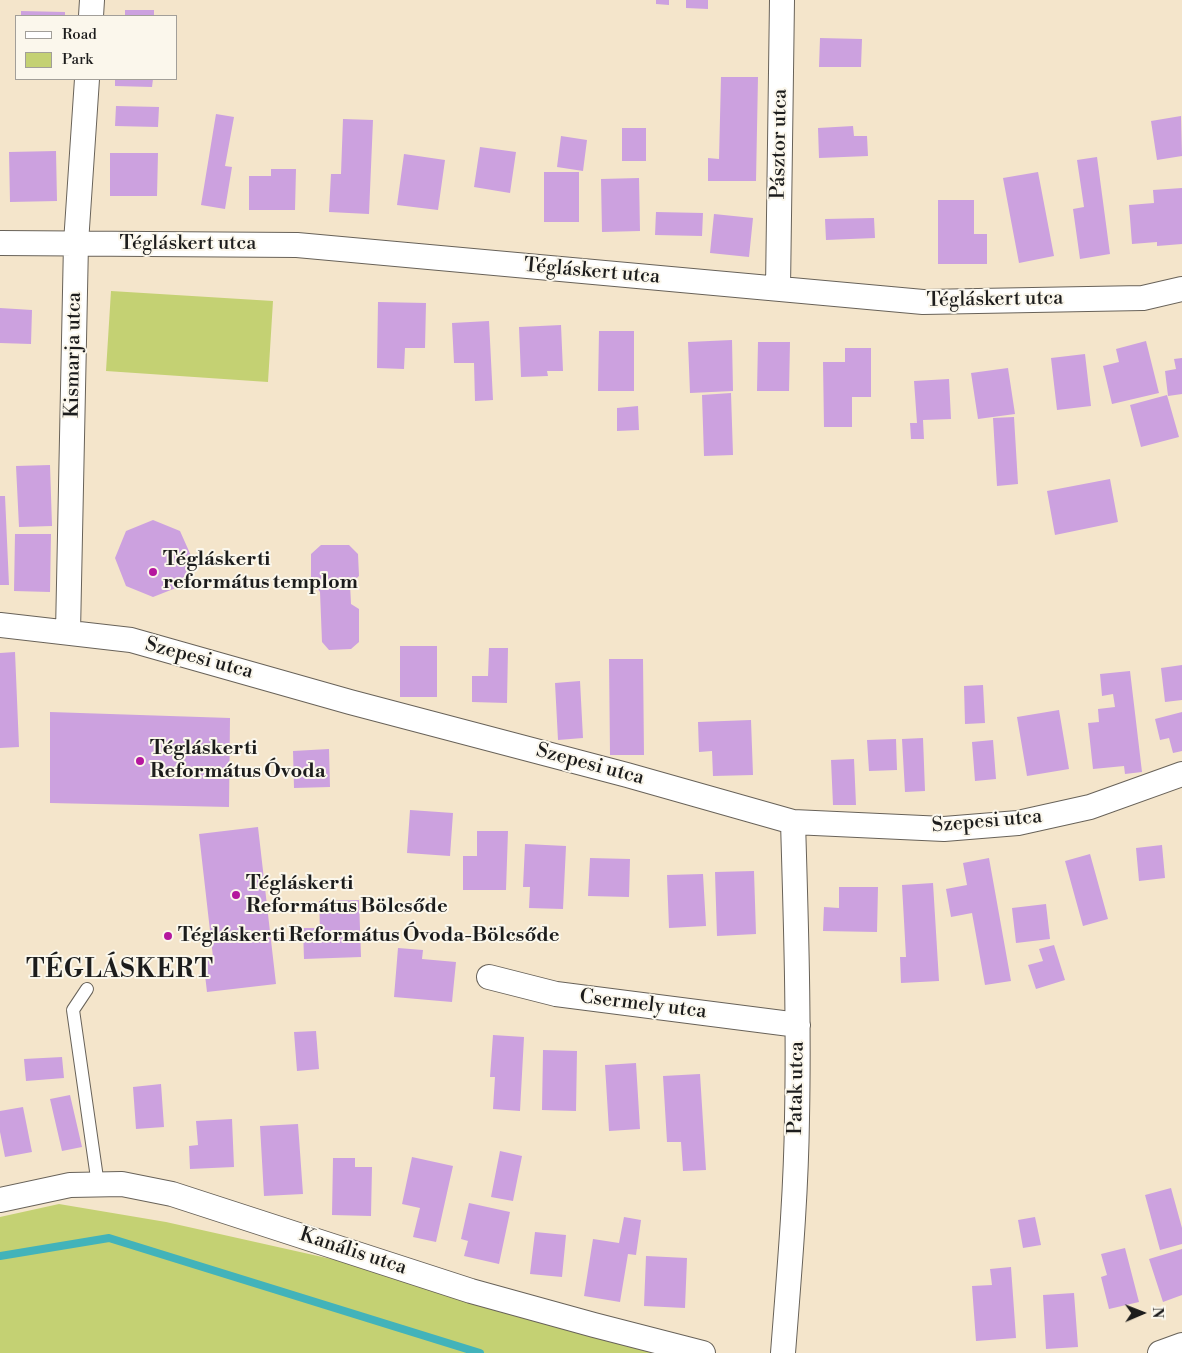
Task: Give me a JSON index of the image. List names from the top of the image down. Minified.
{"streets":{"street":["Pásztor utca","Tégláskert utca","Kismarja utca","Szepesi utca","Csermely utca","Patak utca","Kanális utca"]},"crossings":[["Pásztor utca","Tégláskert utca"],["Tégláskert utca","Kismarja utca"],["Kismarja utca","Szepesi utca"],["Szepesi utca","Patak utca"],["Csermely utca","Patak utca"]],"districts":["TÉGLÁSKERT"],"places":["Tégláskerti református templom","Tégláskerti Református Óvoda","Tégláskerti Református Bölcsőde","Tégláskerti Református Óvoda-Bölcsőde"],"legend":["Road","Park"],"north":"right"}
